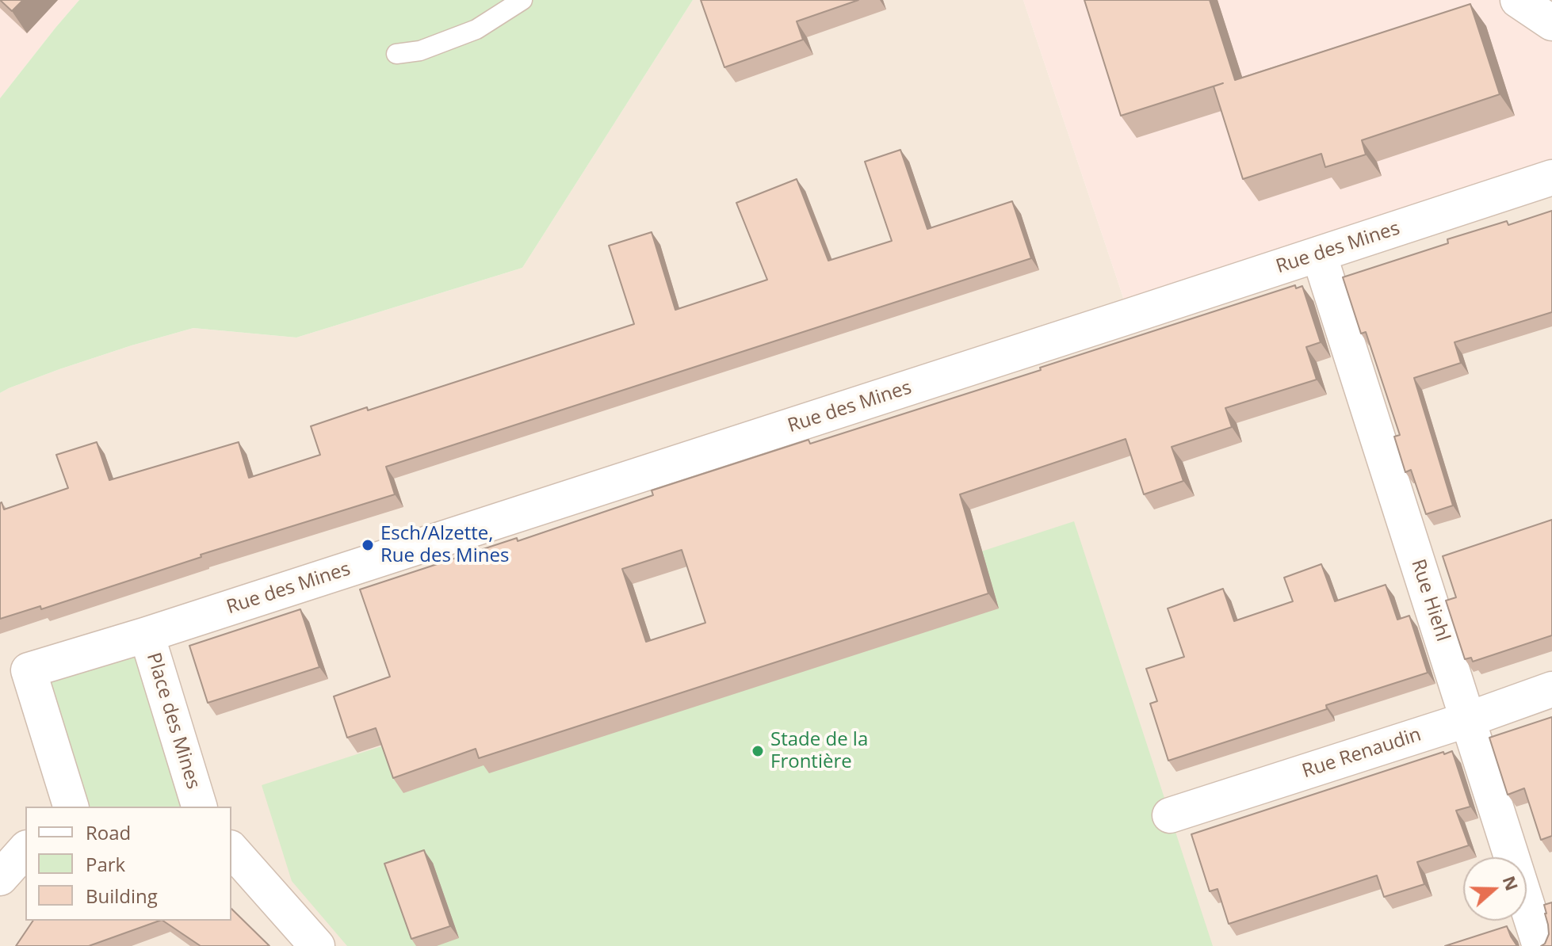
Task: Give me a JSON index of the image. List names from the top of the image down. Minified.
{"streets":{"street":["Rue des Mines","Rue Hiehl","Place des Mines","Rue Renaudin"]},"crossings":[["Rue des Mines","Rue Hiehl"],["Rue des Mines","Place des Mines"],["Rue Hiehl","Rue Renaudin"]],"places":["Esch/Alzette, Rue des Mines","Stade de la Frontière"],"legend":["Road","Park","Building"],"north":"right"}
